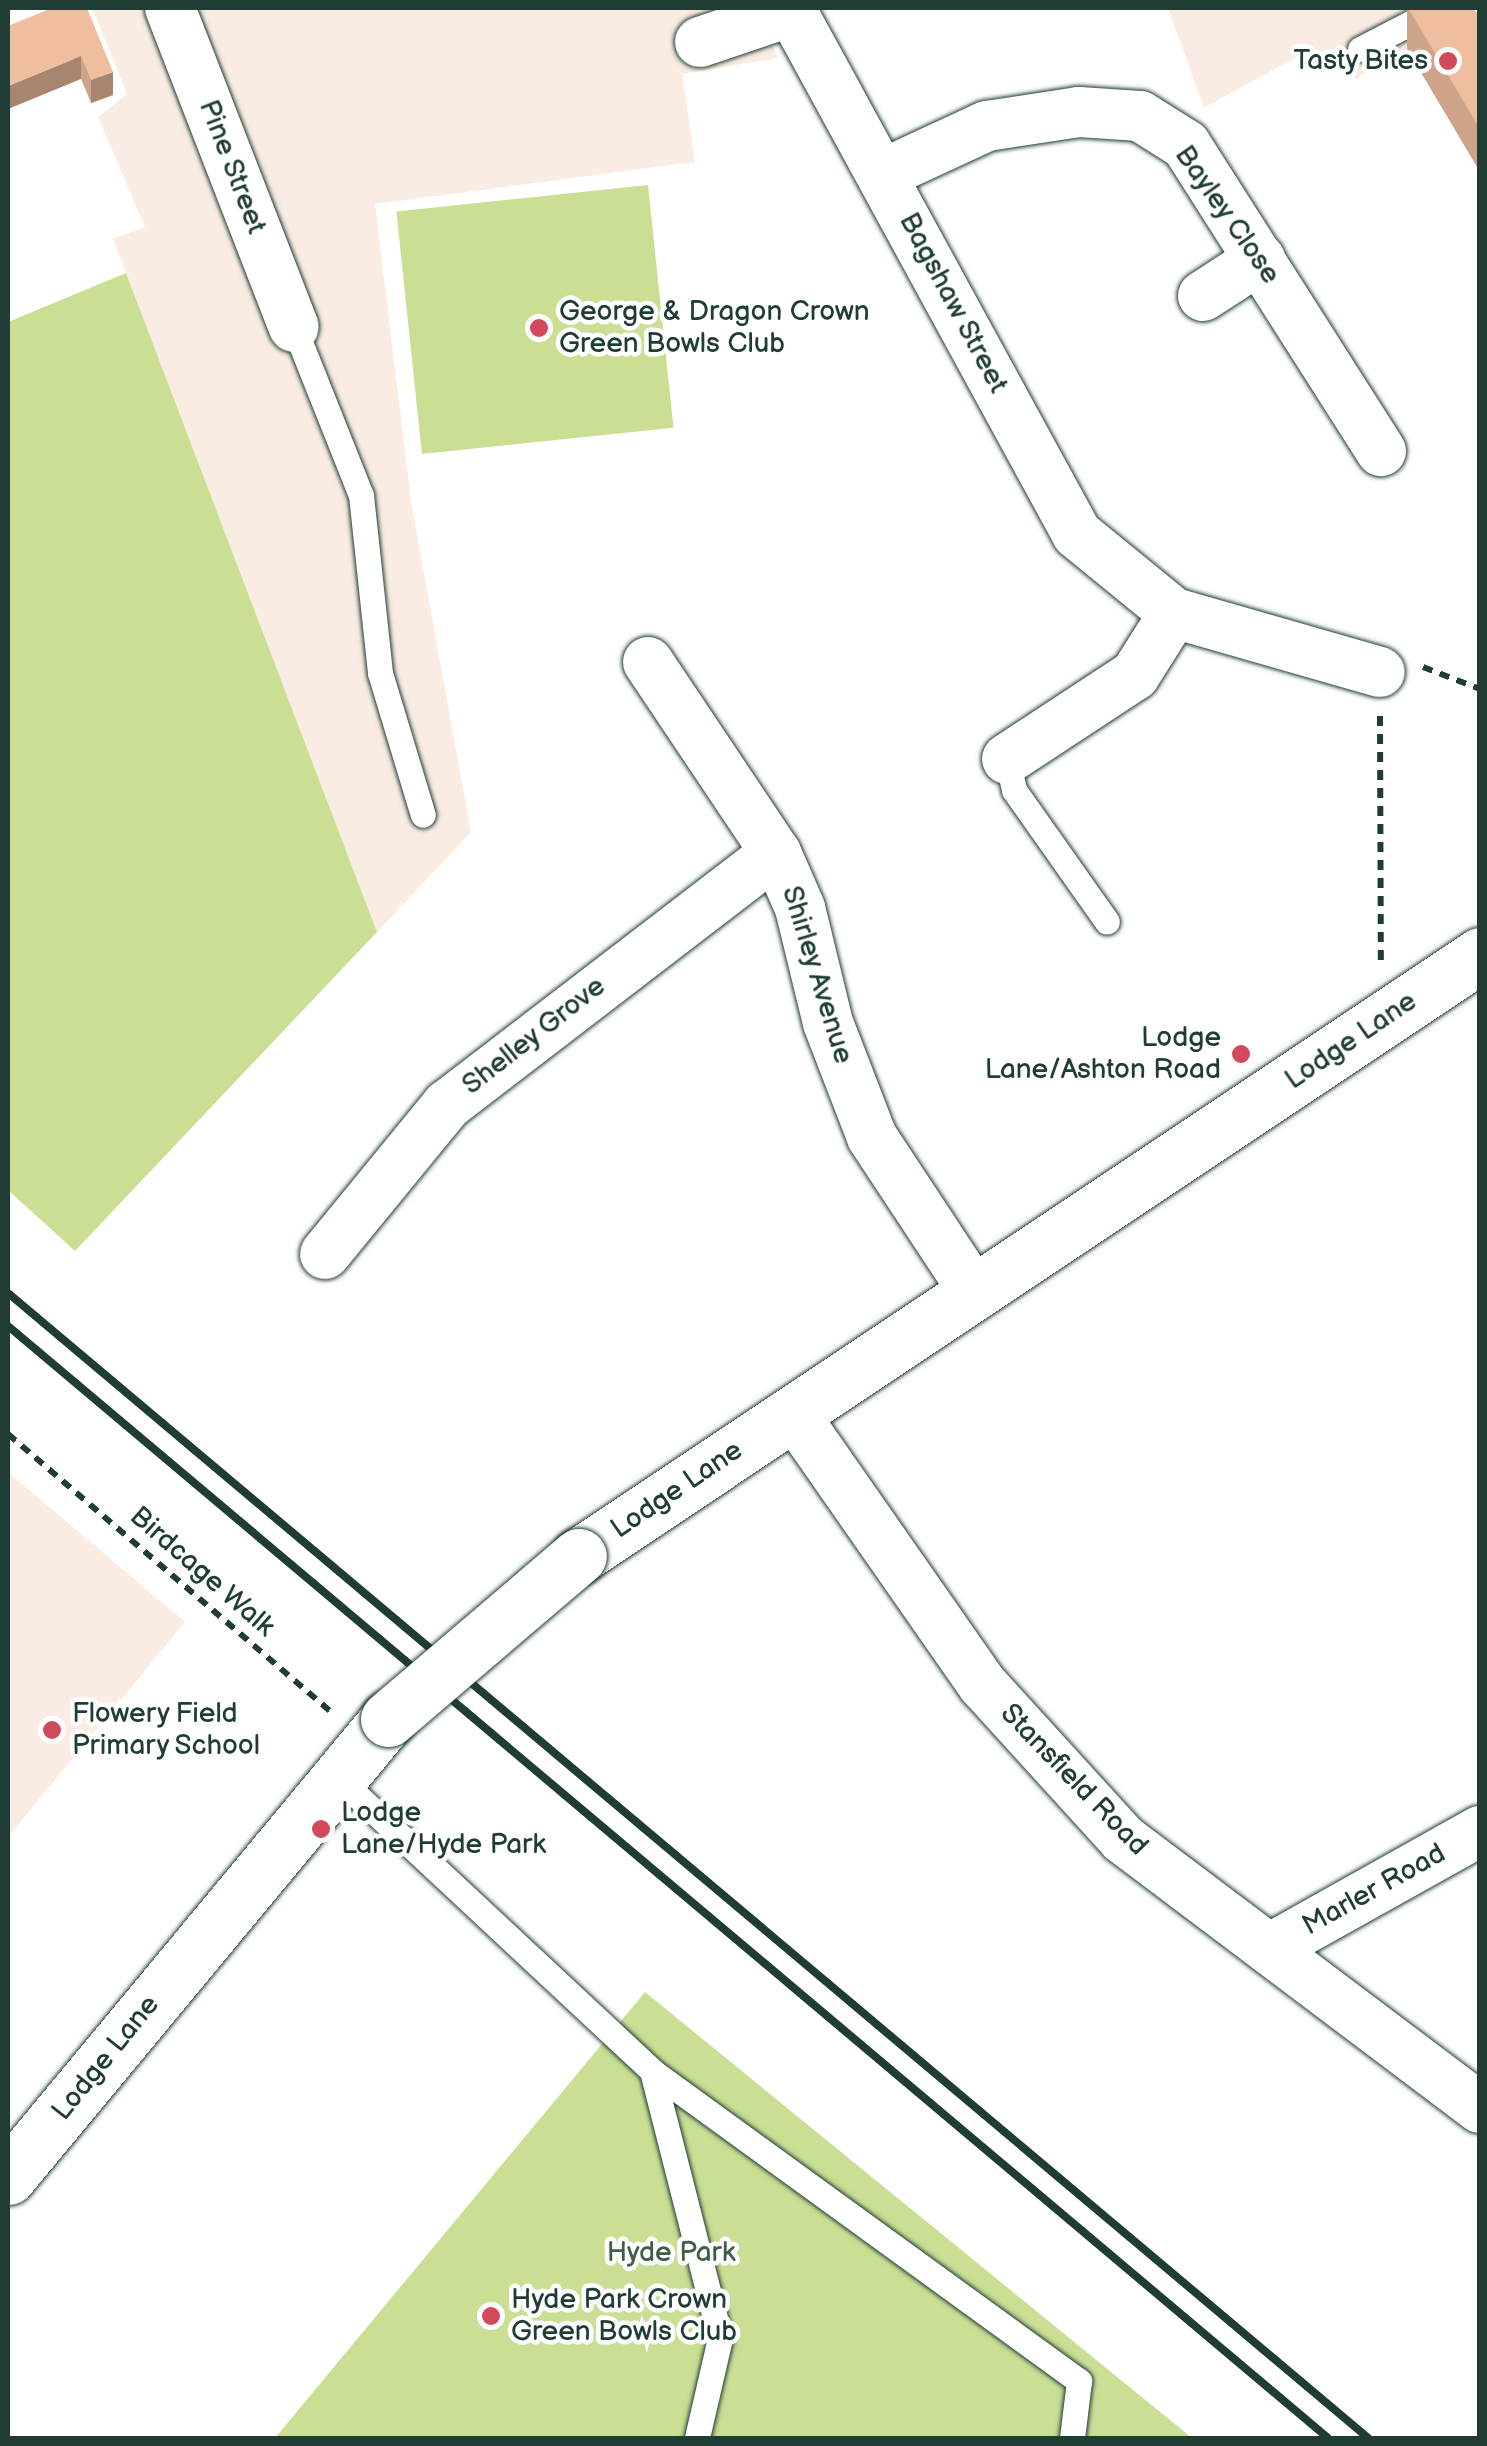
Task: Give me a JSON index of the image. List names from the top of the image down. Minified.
{"streets":{"street":["Pine Street","Bayley Close","Bagshaw Street","Shirley Avenue","Shelley Grove","Lodge Lane","Stansfield Road","Marler Road"],"path":["Birdcage Walk"]},"crossings":[["Bayley Close","Bagshaw Street"],["Shirley Avenue","Shelley Grove"],["Shirley Avenue","Lodge Lane"],["Lodge Lane","Birdcage Walk"],["Lodge Lane","Stansfield Road"],["Stansfield Road","Marler Road"]],"parks":["Hyde Park"],"places":["Tasty Bites","George & Dragon Crown Green Bowls Club","Lodge Lane/Ashton Road","Flowery Field Primary School","Lodge Lane/Hyde Park","Hyde Park Crown Green Bowls Club"]}
